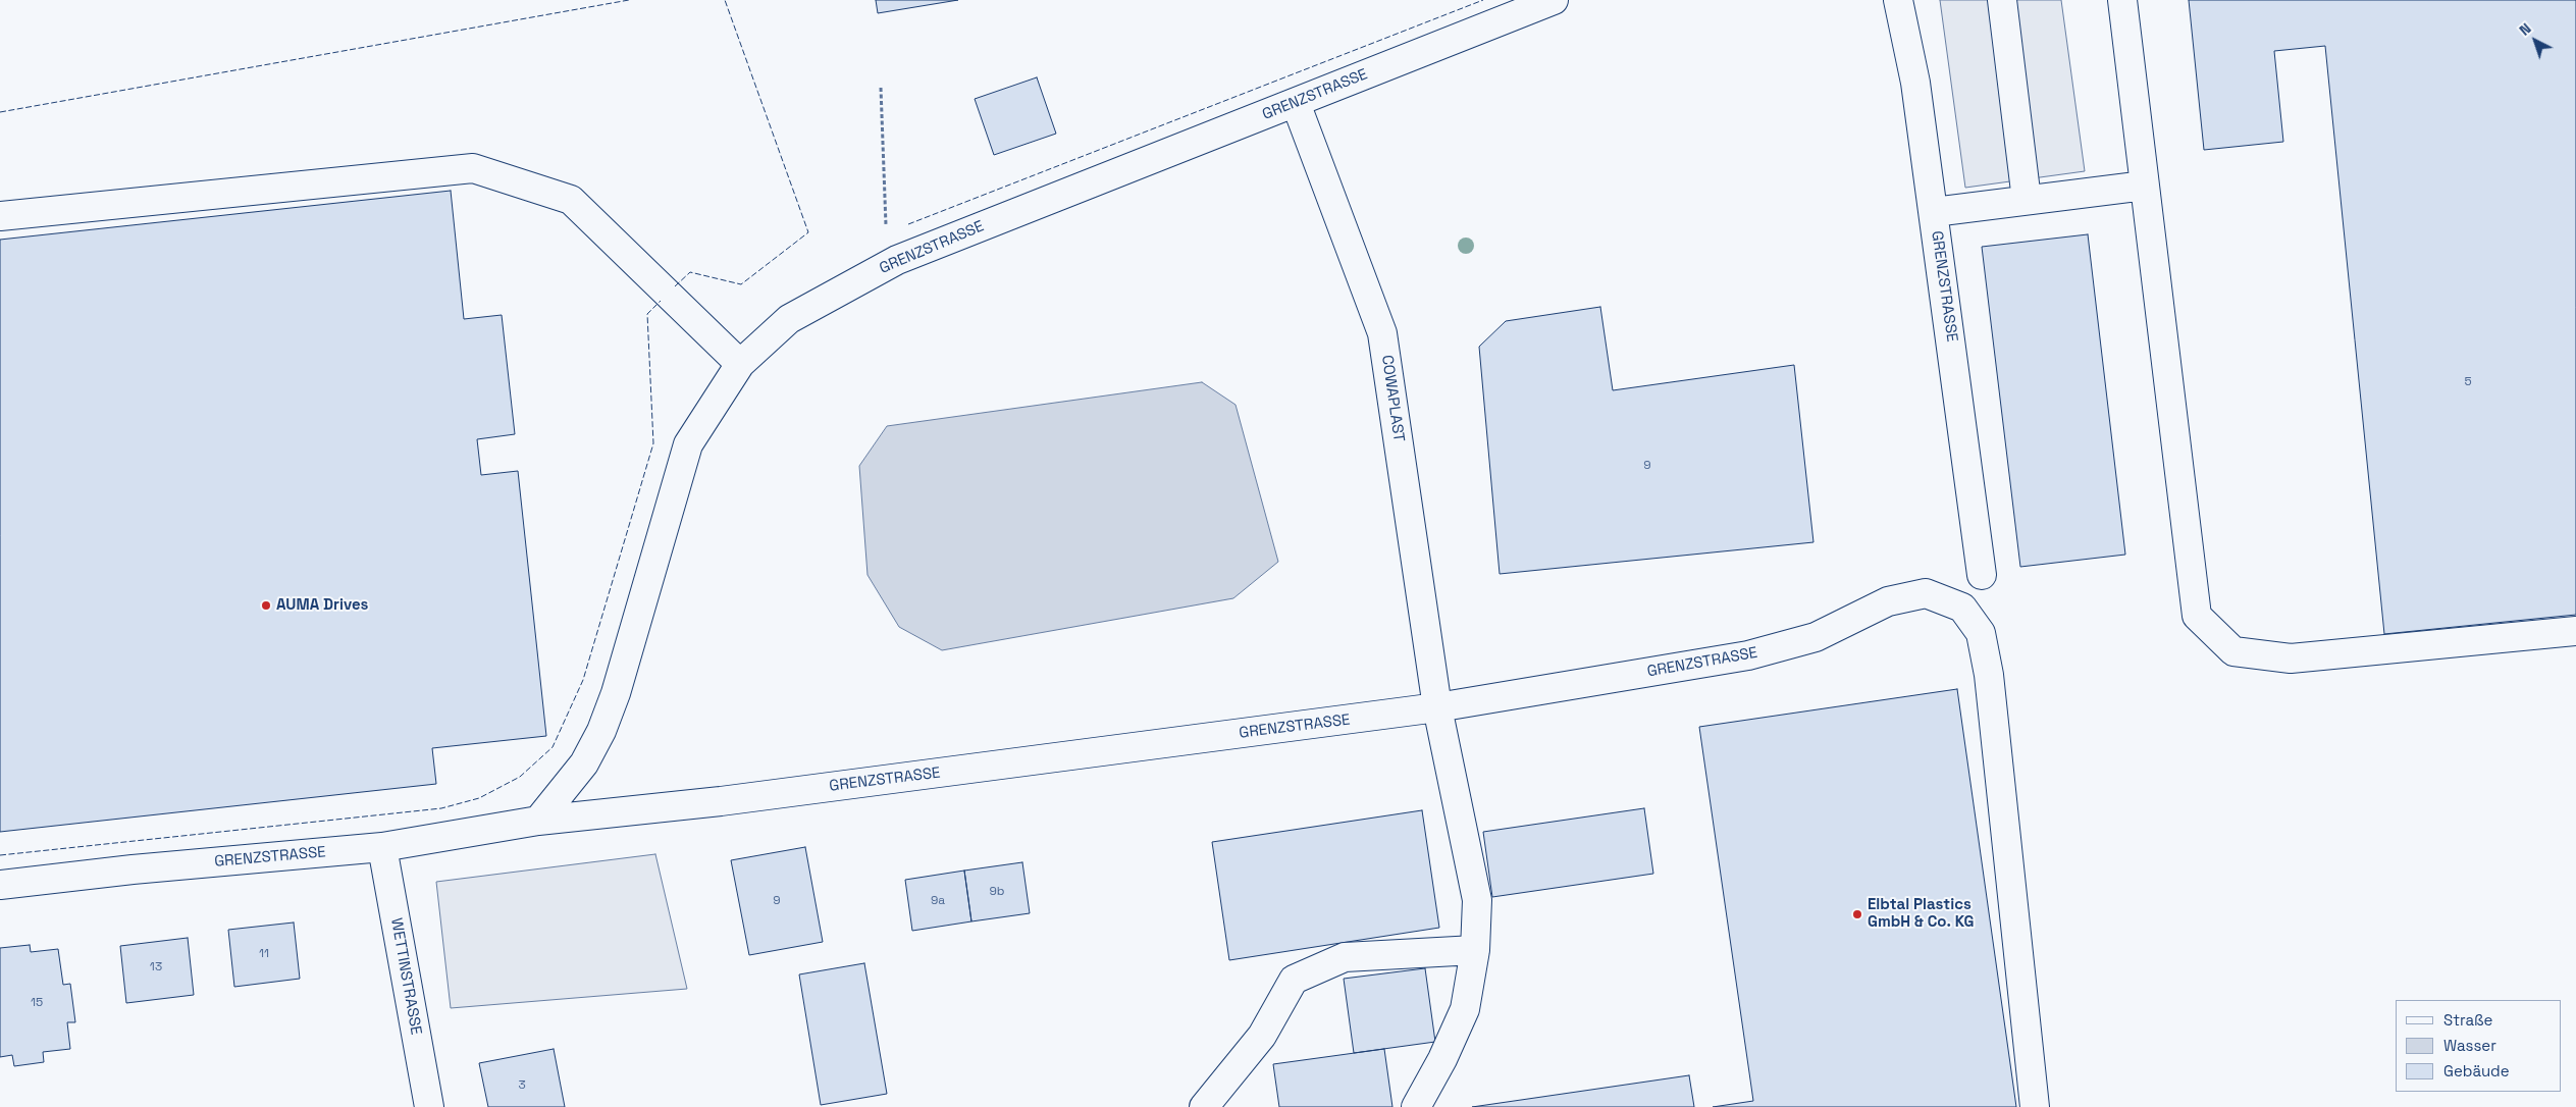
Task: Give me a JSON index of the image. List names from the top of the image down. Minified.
{"streets":{"street":["GRENZSTRASSE","COWAPLAST","WETTINSTRASSE"]},"crossings":[["GRENZSTRASSE","COWAPLAST"],["GRENZSTRASSE","WETTINSTRASSE"]],"places":["AUMA Drives","Elbtal Plastics GmbH & Co. KG"],"house_numbers":["5","9","9b","9","9a","11","13","15","3"],"legend":["Straße","Wasser","Gebäude"],"north":"top left"}
